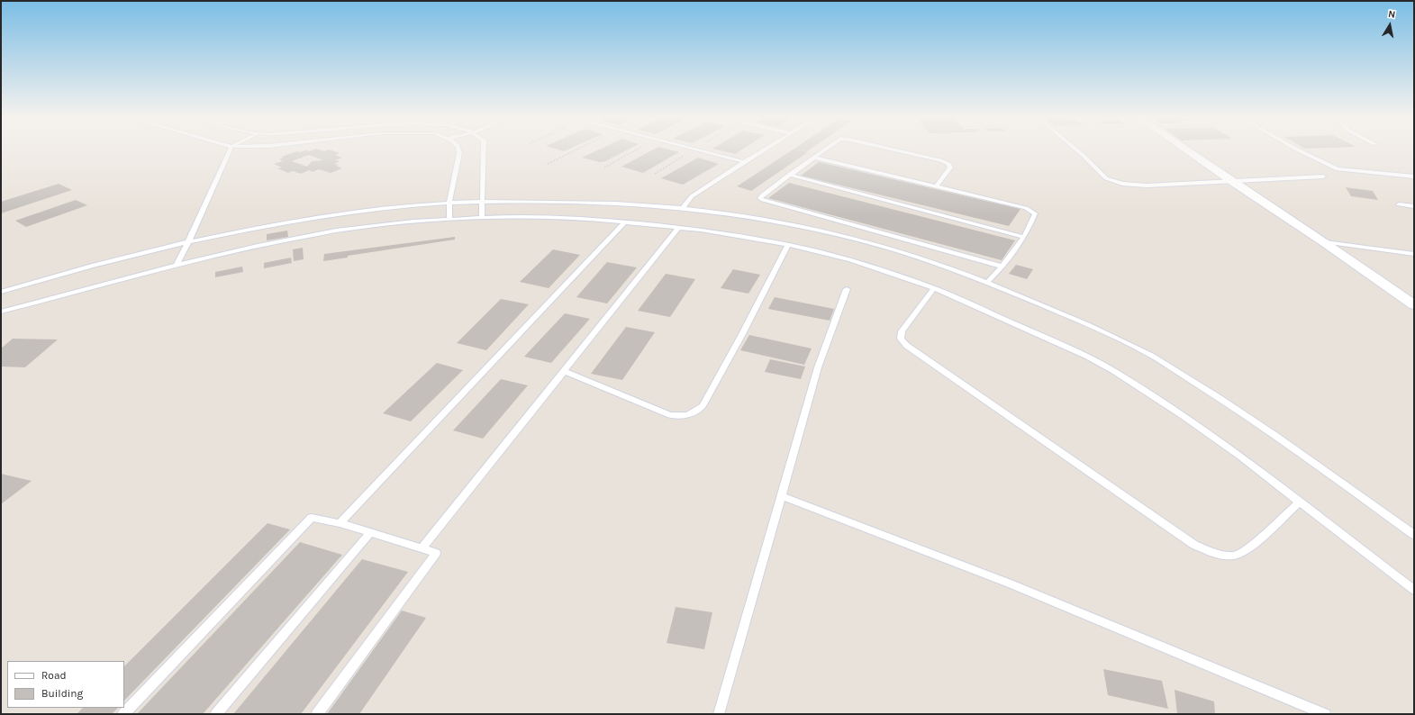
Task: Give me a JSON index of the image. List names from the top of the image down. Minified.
{"legend":["Road","Building"],"north":"top"}
